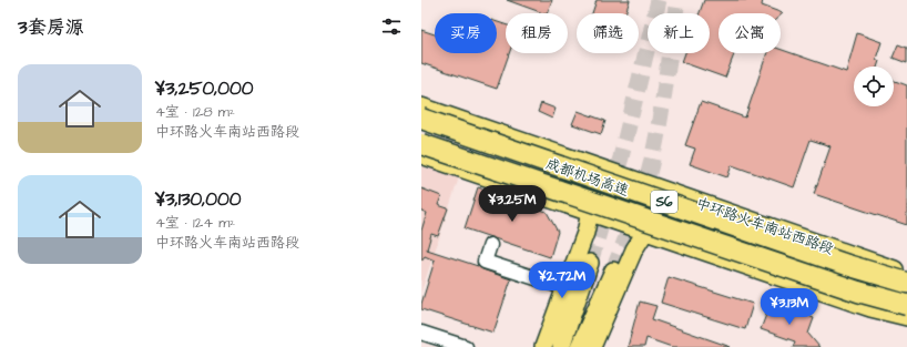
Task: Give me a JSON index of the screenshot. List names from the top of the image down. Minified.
{"streets":{"highway":["成都机场高速","S6"],"main road":["中环路火车南站西路段"]},"page":{"heading":"3套房源","chip":["买房","租房","筛选","新上","公寓"],"list":[{"name":"¥3,250,000","note":"4室 · 128 m² · 中环路火车南站西路段"},{"name":"¥3,130,000","note":"4室 · 124 m² · 中环路火车南站西路段"}],"price":["¥3.25M","¥2.72M","¥3.13M"]}}
